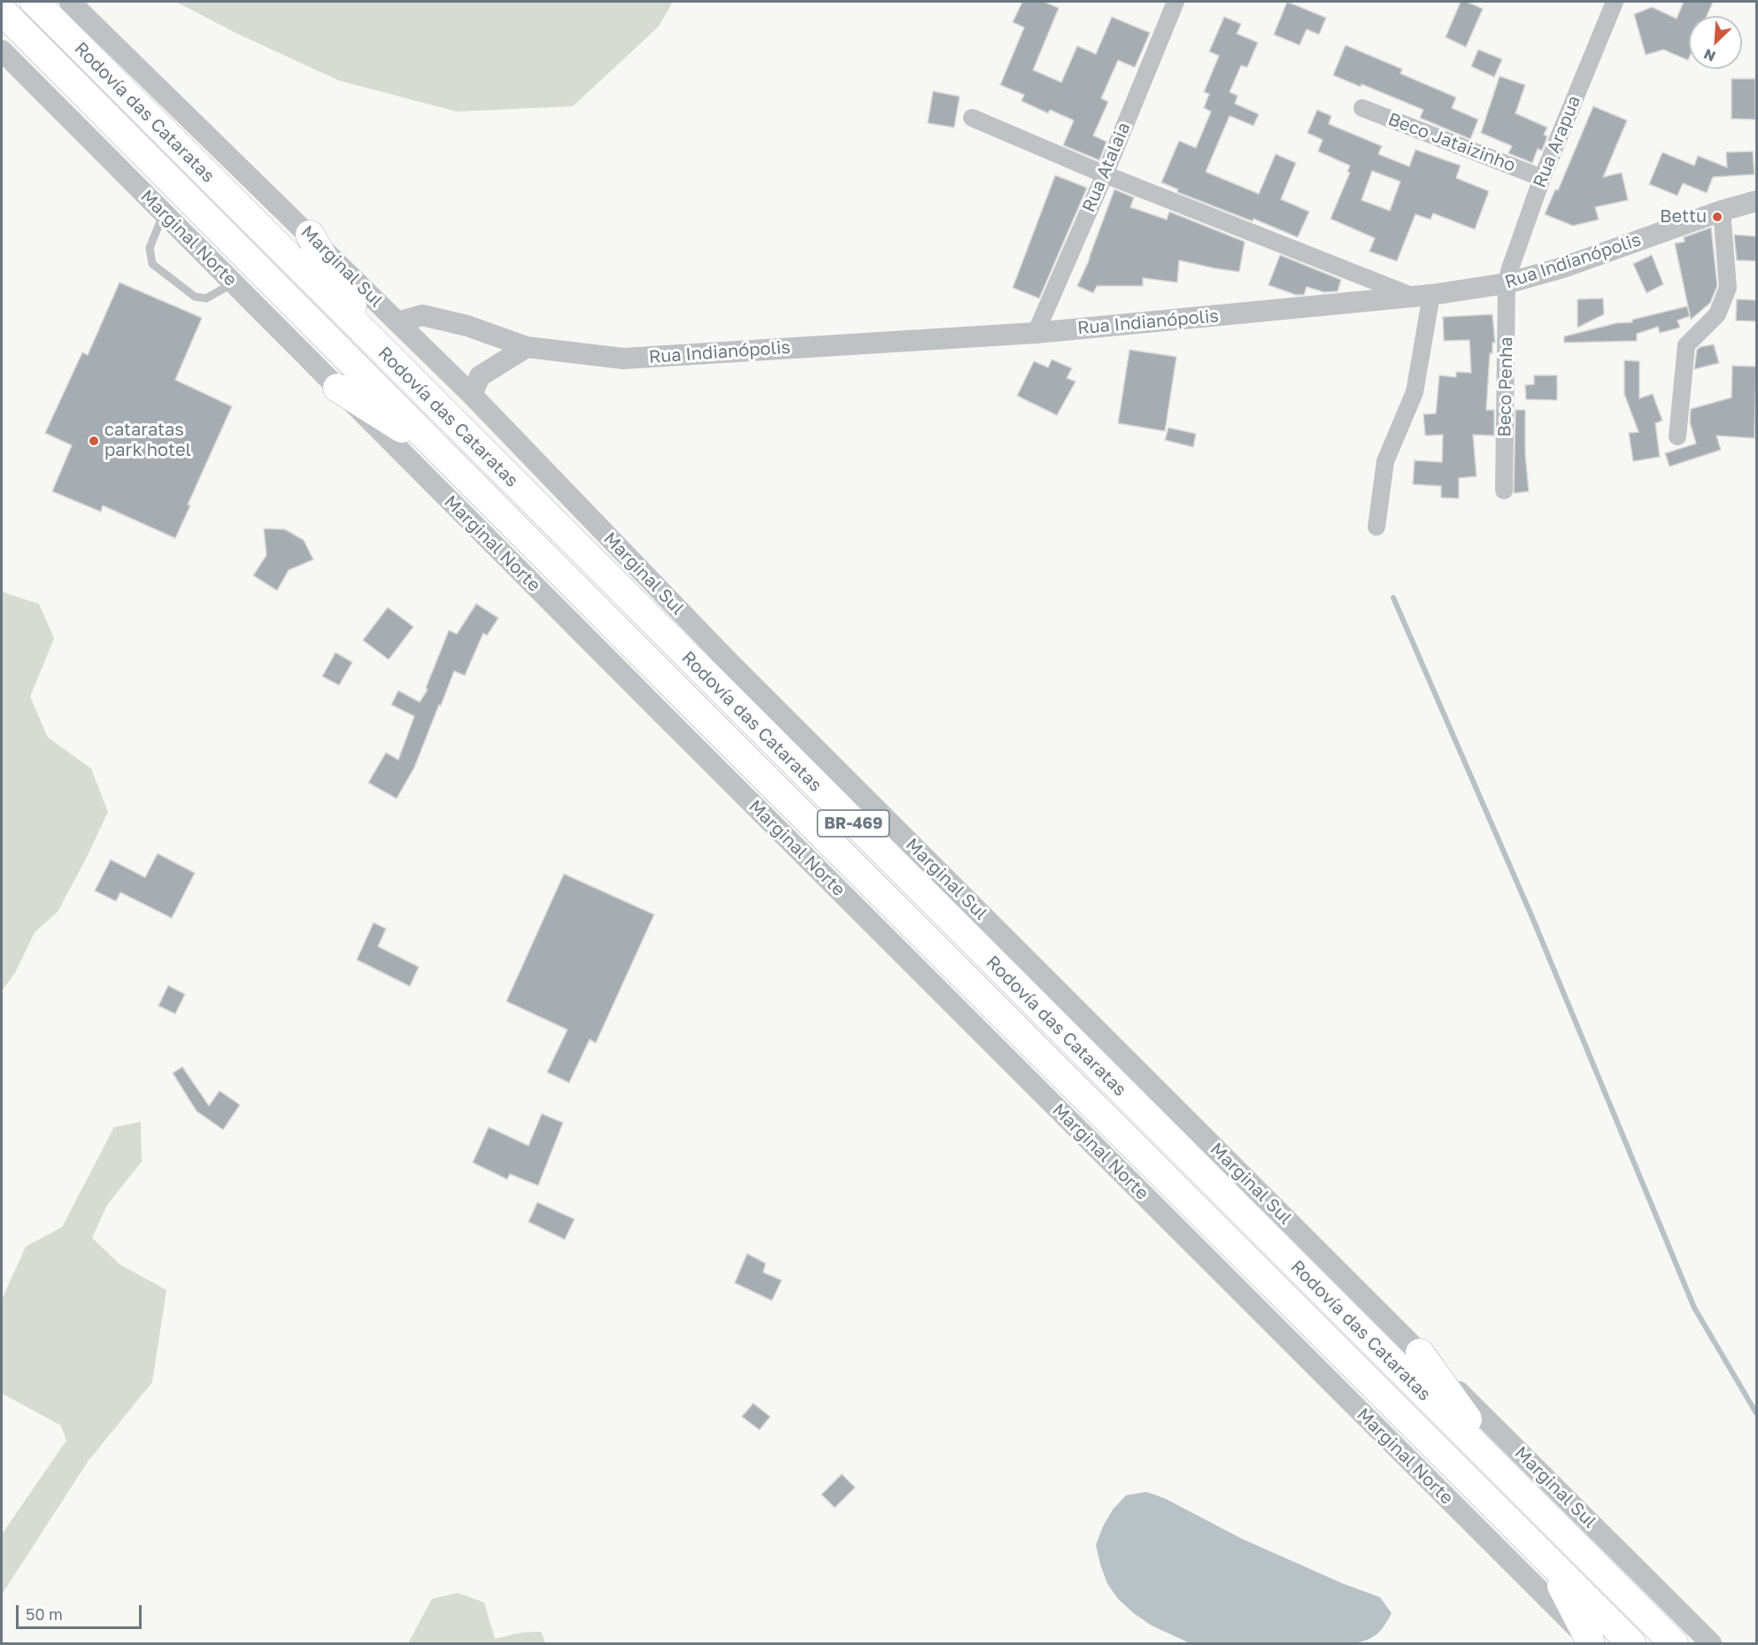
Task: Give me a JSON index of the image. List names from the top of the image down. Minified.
{"streets":{"highway":["Rodovía das Cataratas","BR-469"],"street":["Rua Arapua","Beco Jataizinho","Rua Atalaia","Marginal Norte","Rua Indianópolis","Marginal Sul","Beco Penha"]},"crossings":[["Rua Arapua","Beco Jataizinho"],["Rua Arapua","Rua Indianópolis"],["Rua Arapua","Beco Penha"],["Rua Atalaia","Rua Indianópolis"],["Rua Indianópolis","Marginal Sul"],["Rua Indianópolis","Beco Penha"]],"places":["Bettu","cataratas park hotel"],"scale_bar":"50 m","north":"bottom left"}
